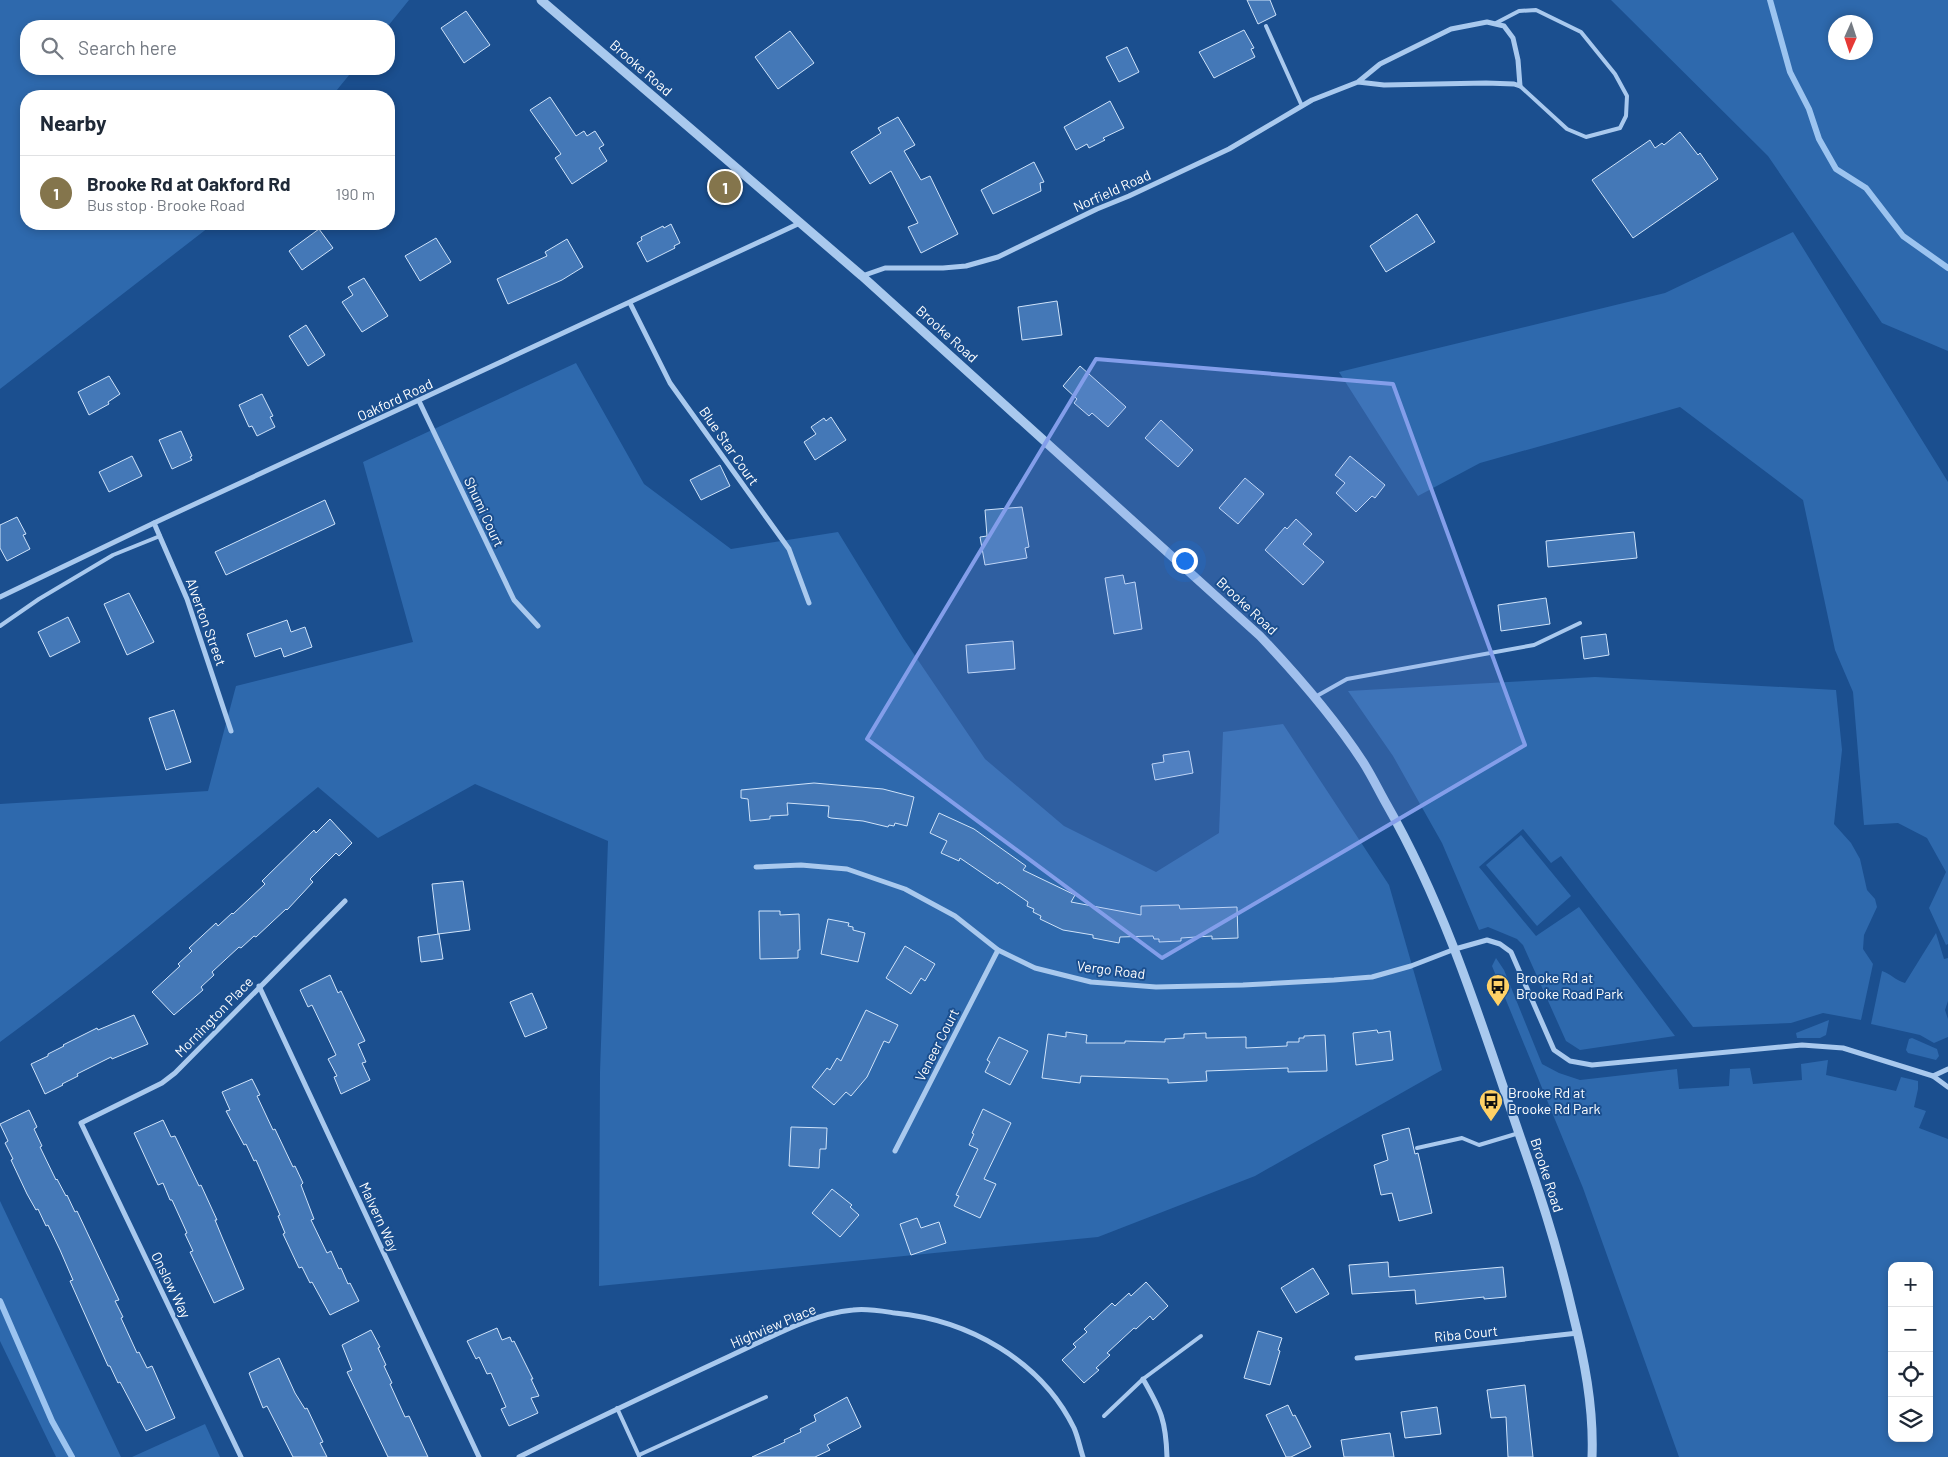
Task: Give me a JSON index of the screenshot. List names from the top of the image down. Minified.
{"streets":{"street":["Brooke Road","Norfield Road","Oakford Road","Blue Star Court","Shumi Court","Alverton Street","Vergo Road","Mornington Place","Veneer Court","Malvern Way","Onslow Way","Highview Place","Riba Court"]},"crossings":[["Brooke Road","Norfield Road"],["Brooke Road","Oakford Road"],["Brooke Road","Vergo Road"],["Brooke Road","Riba Court"],["Oakford Road","Blue Star Court"],["Oakford Road","Shumi Court"],["Oakford Road","Alverton Street"],["Vergo Road","Veneer Court"],["Mornington Place","Malvern Way"],["Mornington Place","Onslow Way"]],"places":{"bus stop":["Brooke Rd at Brooke Road Park","Brooke Rd at Brooke Rd Park"]},"north":"bottom","page":{"search":"Search here","heading":"Nearby","list":[{"mark":"1","name":"Brooke Rd at Oakford Rd","note":"Bus stop · Brooke Road","value":"190 m"}],"pins":"1","map_buttons":["+","−"]}}
